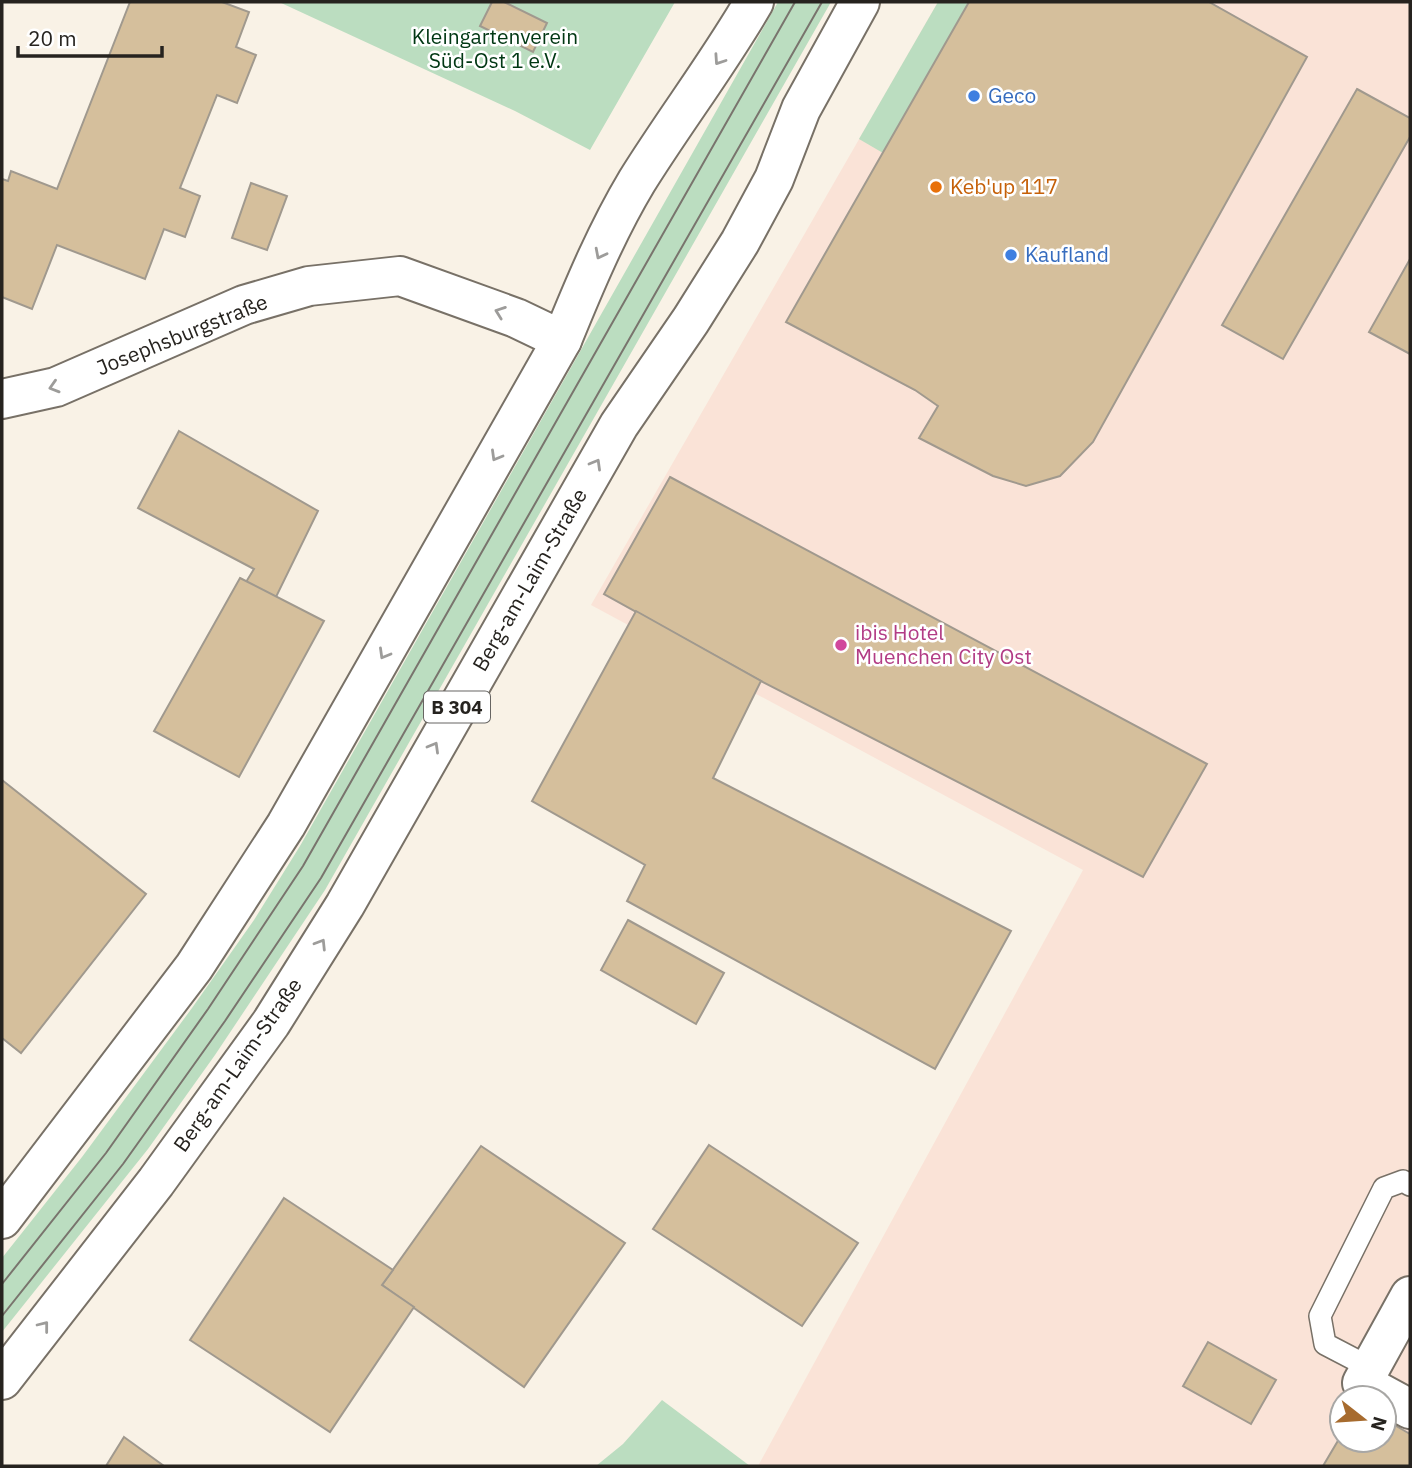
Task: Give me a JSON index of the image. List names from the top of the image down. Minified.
{"streets":{"main road":["Josephsburgstraße","Berg-am-Laim-Straße","B 304"]},"one_way":["Josephsburgstraße"],"parks":["Kleingartenverein Süd-Ost 1 e.V."],"places":["Geco","Keb'up 117","Kaufland","ibis Hotel Muenchen City Ost"],"scale_bar":"20 m","north":"right"}
